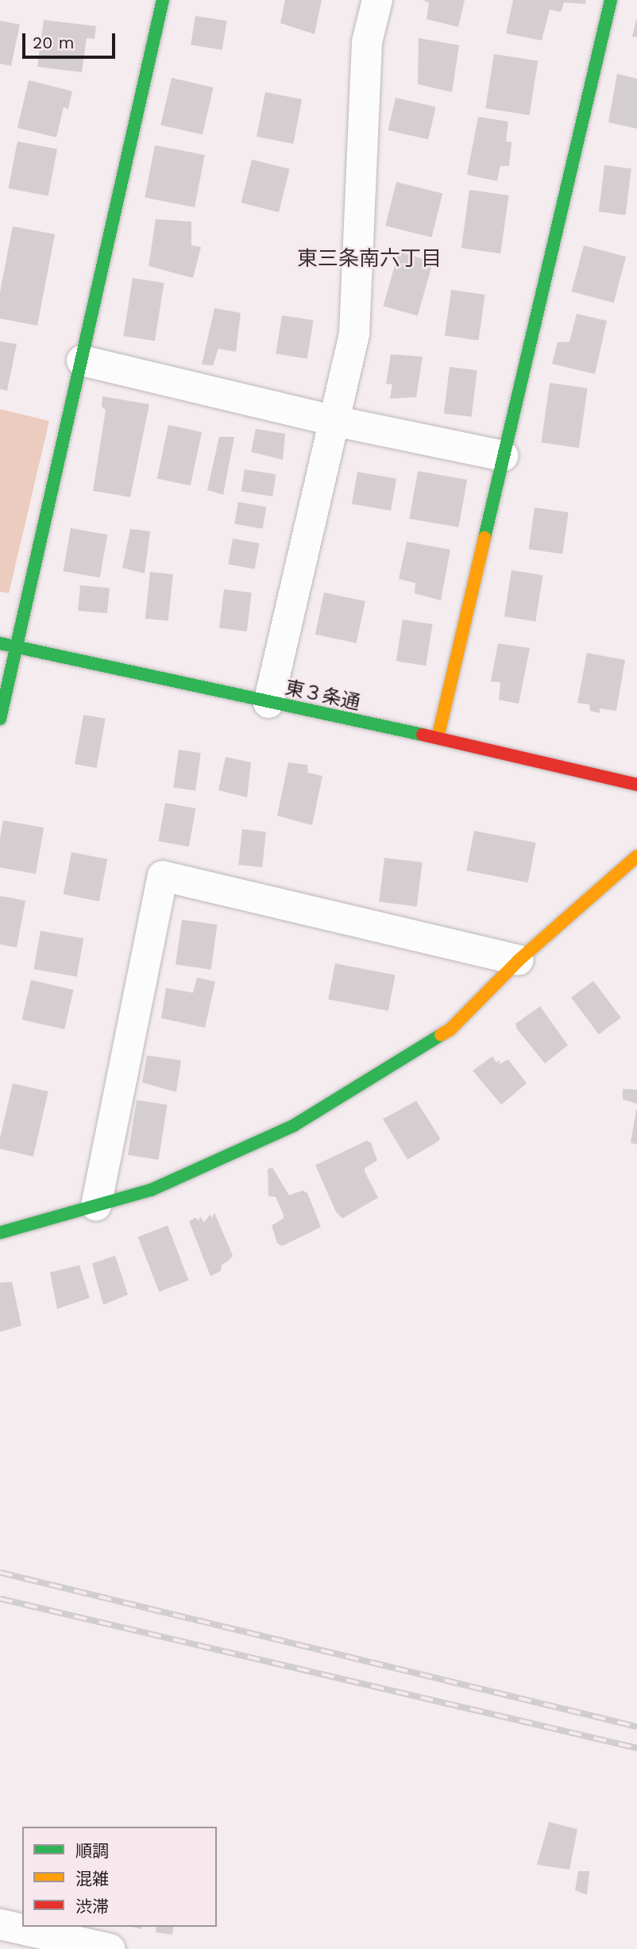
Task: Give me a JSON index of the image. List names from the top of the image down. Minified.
{"streets":{"street":["東３条通"]},"districts":["東三条南六丁目"],"legend":["順調","混雑","渋滞"],"scale_bar":"20 m"}
